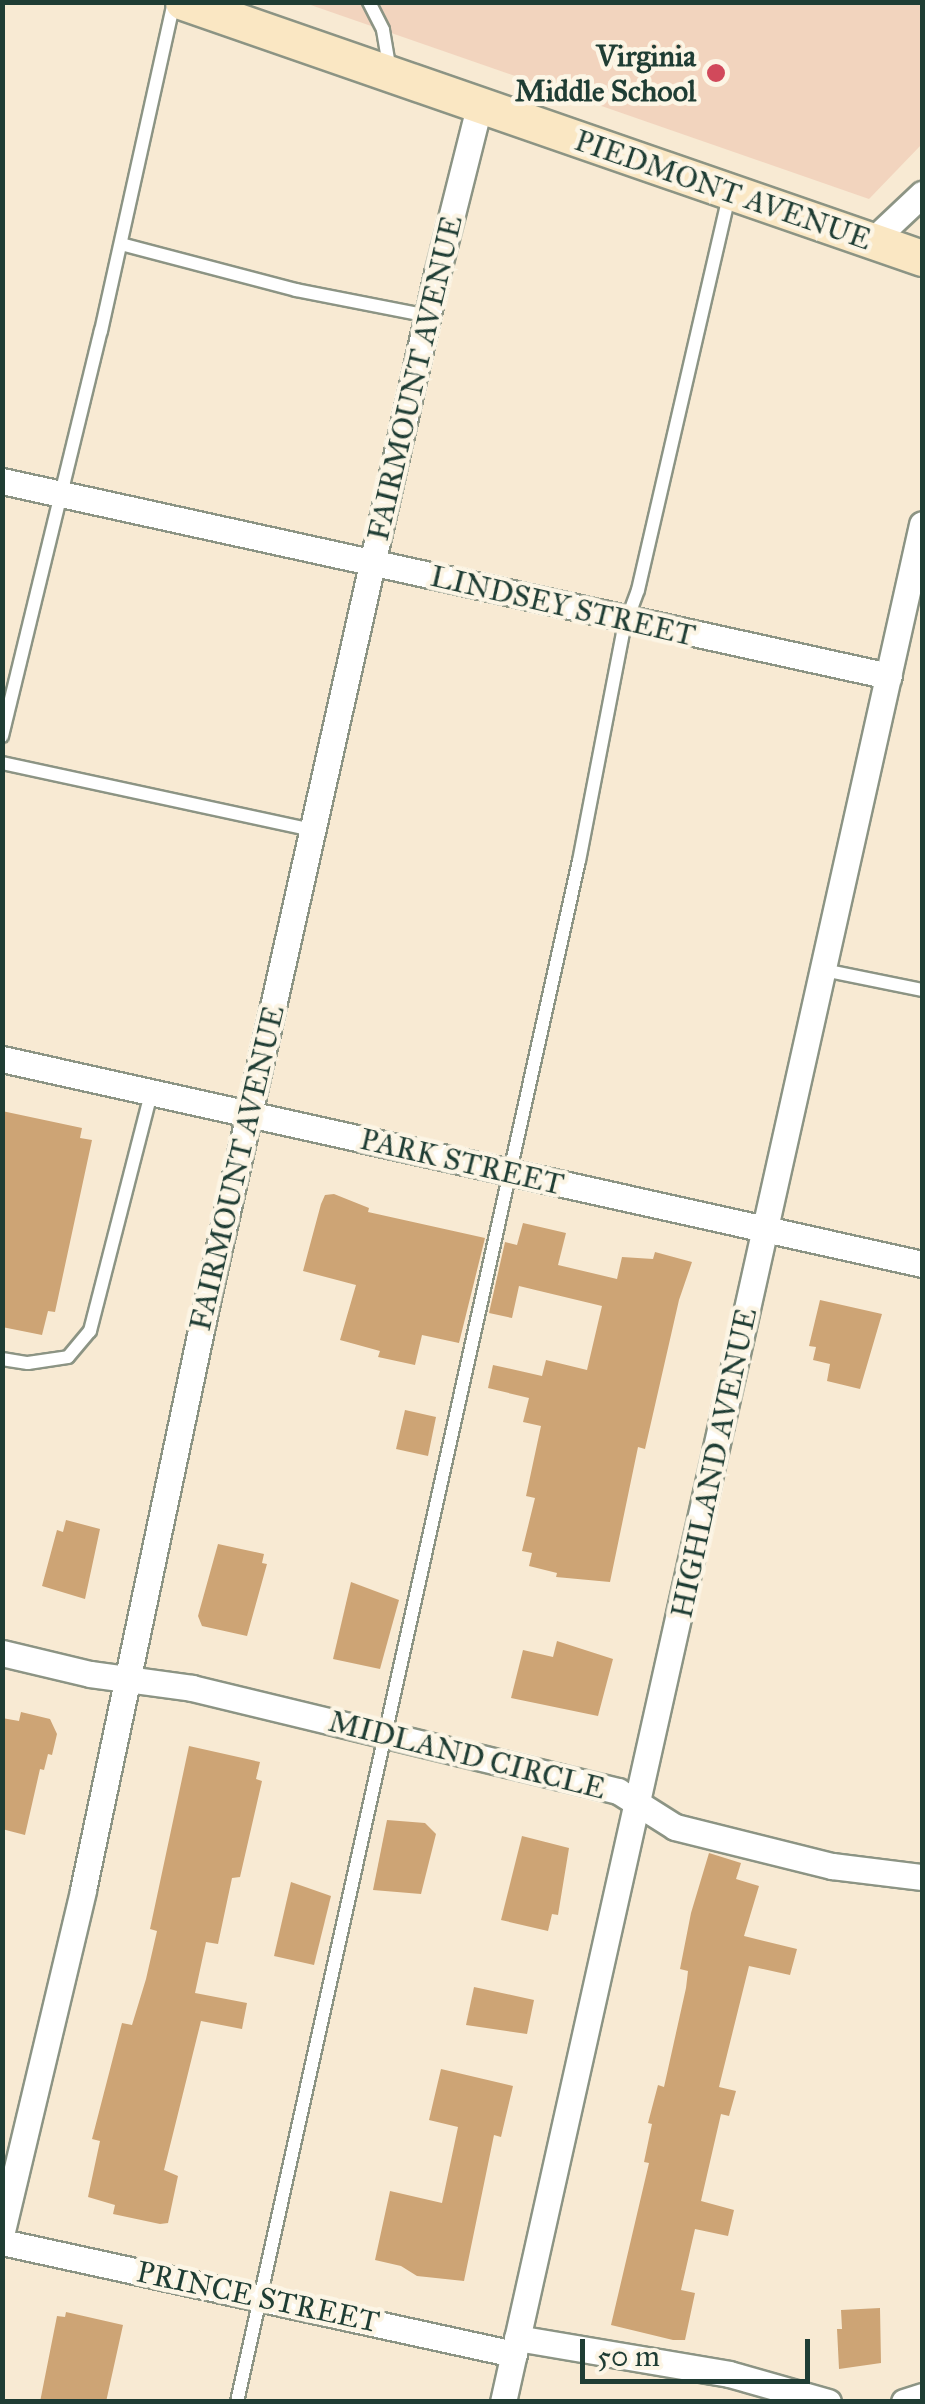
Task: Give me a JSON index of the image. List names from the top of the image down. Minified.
{"streets":{"street":["PIEDMONT AVENUE","FAIRMOUNT AVENUE","LINDSEY STREET","PARK STREET","HIGHLAND AVENUE","MIDLAND CIRCLE","PRINCE STREET"]},"crossings":[["PIEDMONT AVENUE","FAIRMOUNT AVENUE"],["FAIRMOUNT AVENUE","LINDSEY STREET"],["FAIRMOUNT AVENUE","PARK STREET"],["FAIRMOUNT AVENUE","MIDLAND CIRCLE"],["LINDSEY STREET","HIGHLAND AVENUE"],["PARK STREET","HIGHLAND AVENUE"],["HIGHLAND AVENUE","MIDLAND CIRCLE"],["HIGHLAND AVENUE","PRINCE STREET"]],"places":["Virginia Middle School"],"scale_bar":"50 m"}
